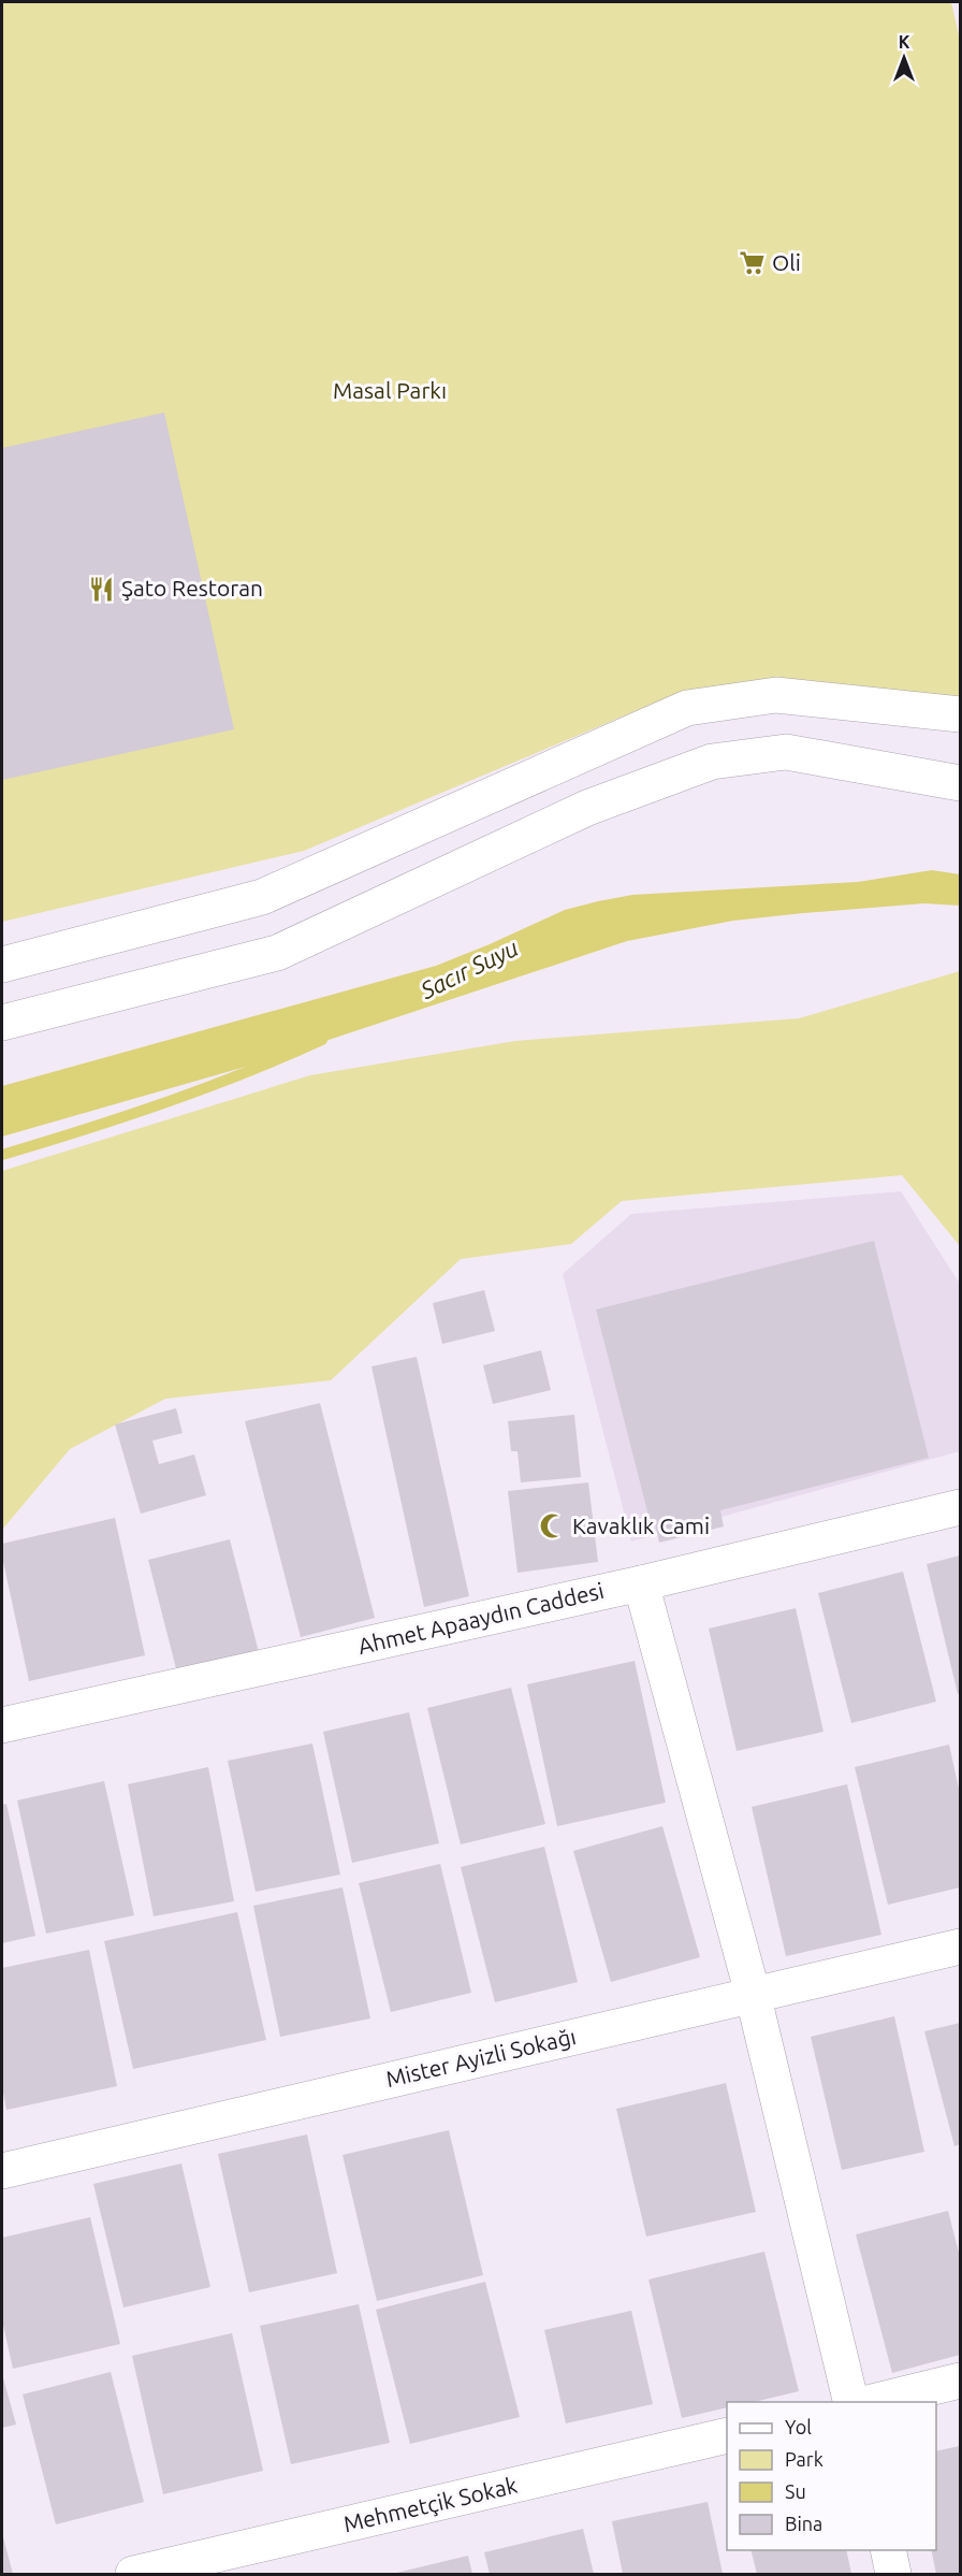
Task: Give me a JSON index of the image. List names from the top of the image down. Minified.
{"streets":{"street":["Ahmet Apaaydın Caddesi","Mister Ayizli Sokağı","Mehmetçik Sokak"]},"water":["Sacır Suyu"],"parks":["Masal Parkı"],"places":{"supermarket":["Oli"],"restaurant":["Şato Restoran"],"mosque":["Kavaklık Cami"]},"legend":["Yol","Park","Su","Bina"],"north":"top"}
